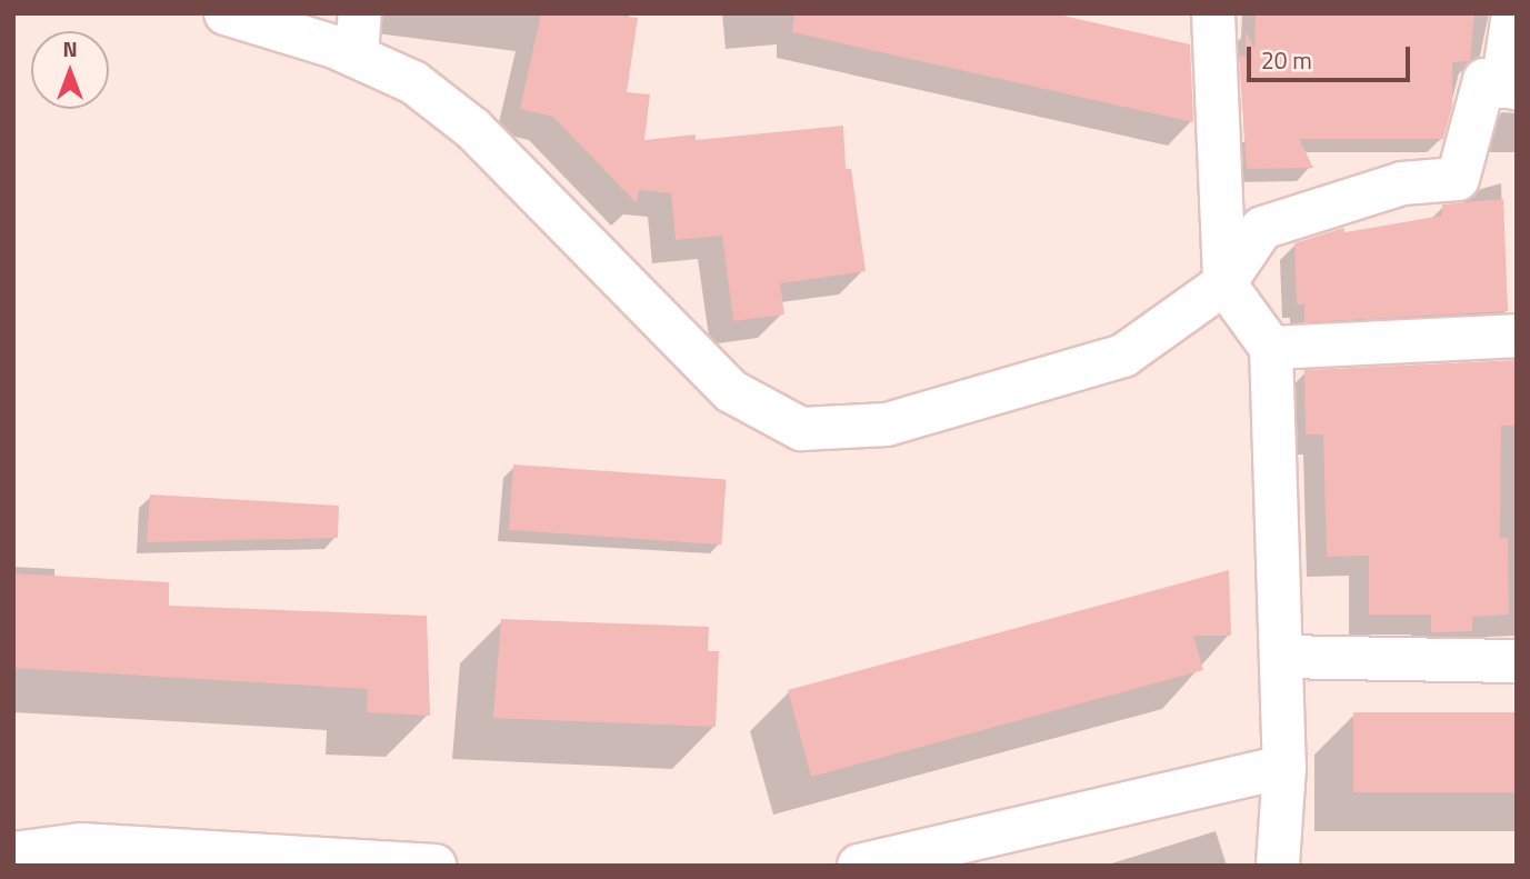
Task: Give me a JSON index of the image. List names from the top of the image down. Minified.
{"scale_bar":"20 m","north":"top"}
